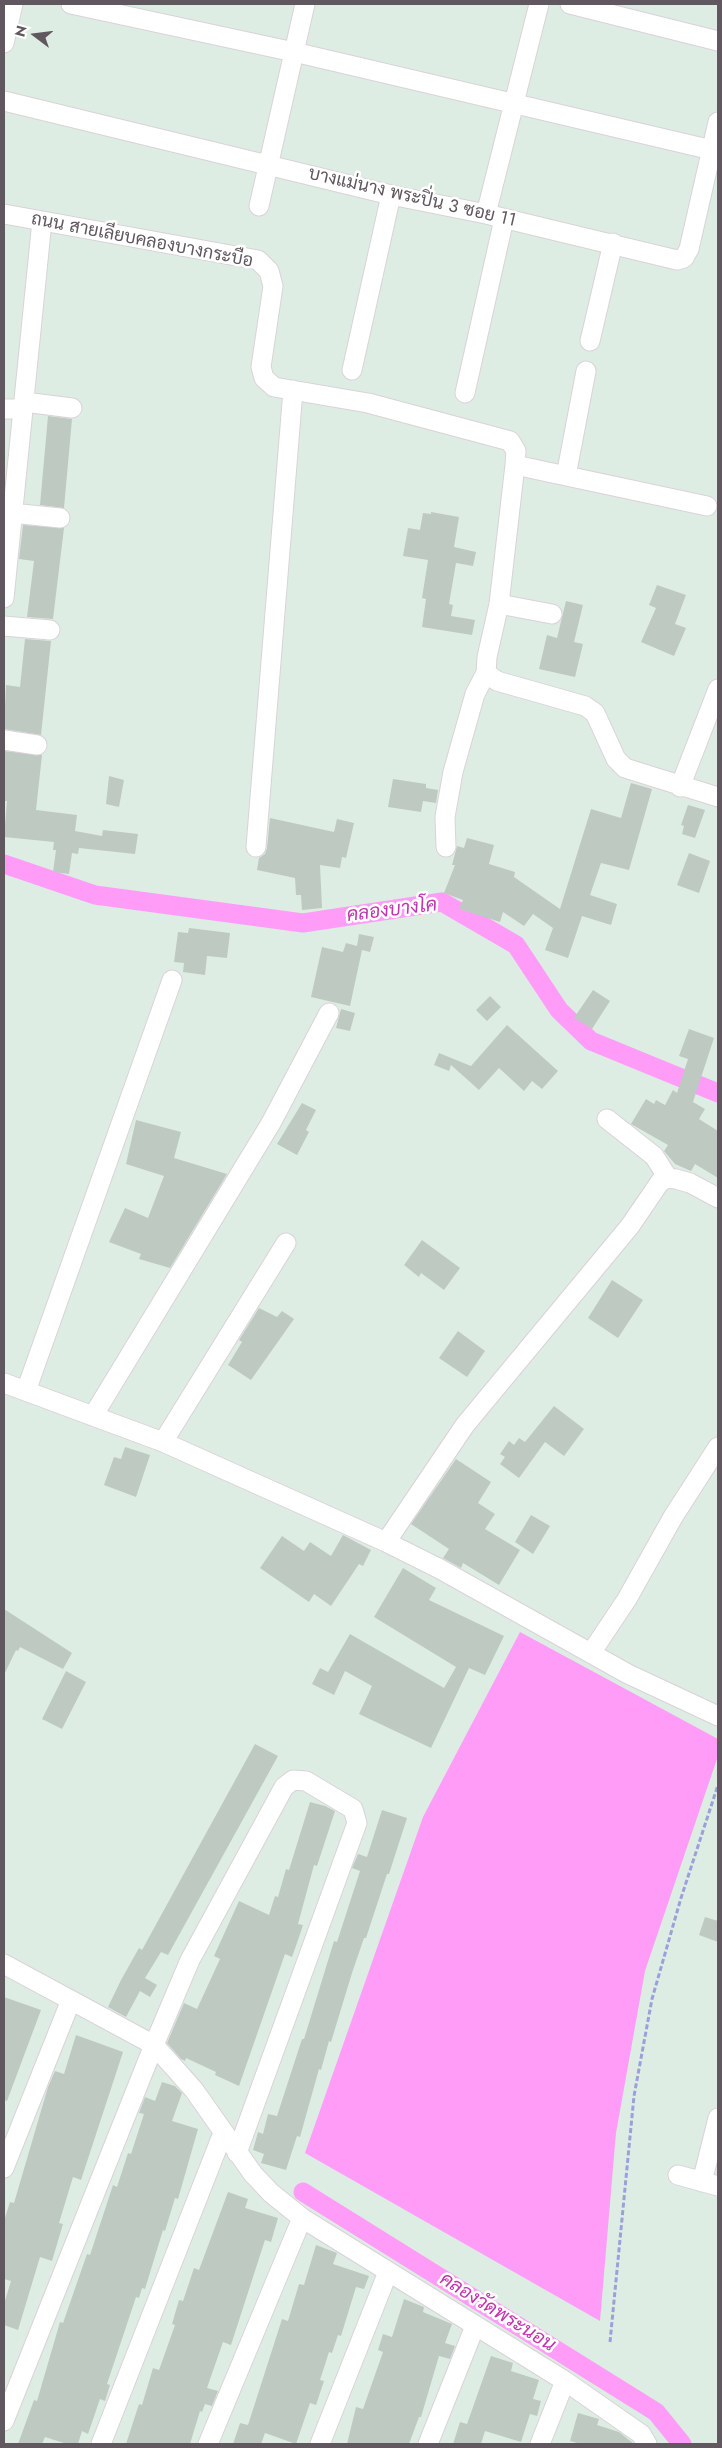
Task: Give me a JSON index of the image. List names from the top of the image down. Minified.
{"streets":{"street":["บางแม่นาง พระปิ่น 3 ซอย 11","ถนน สายเลียบคลองบางกระบือ"]},"water":["คลองบางโค","คลองวัดพระนอน"],"north":"left"}
